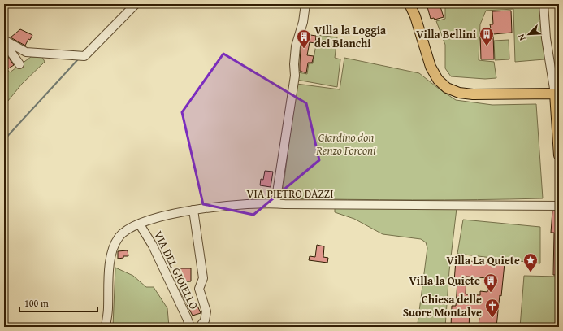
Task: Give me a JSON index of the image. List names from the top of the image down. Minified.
{"streets":{"street":["VIA PIETRO DAZZI","VIA DEL GIOIELLO"]},"crossings":[["VIA PIETRO DAZZI","VIA DEL GIOIELLO"]],"parks":["Giardino don Renzo Forconi"],"places":{"building":["Villa Bellini","Villa la Loggia dei Bianchi","Villa la Quiete"],"place":["Villa La Quiete"],"church":["Chiesa delle Suore Montalve"]},"scale_bar":"100 m","north":"bottom left"}
